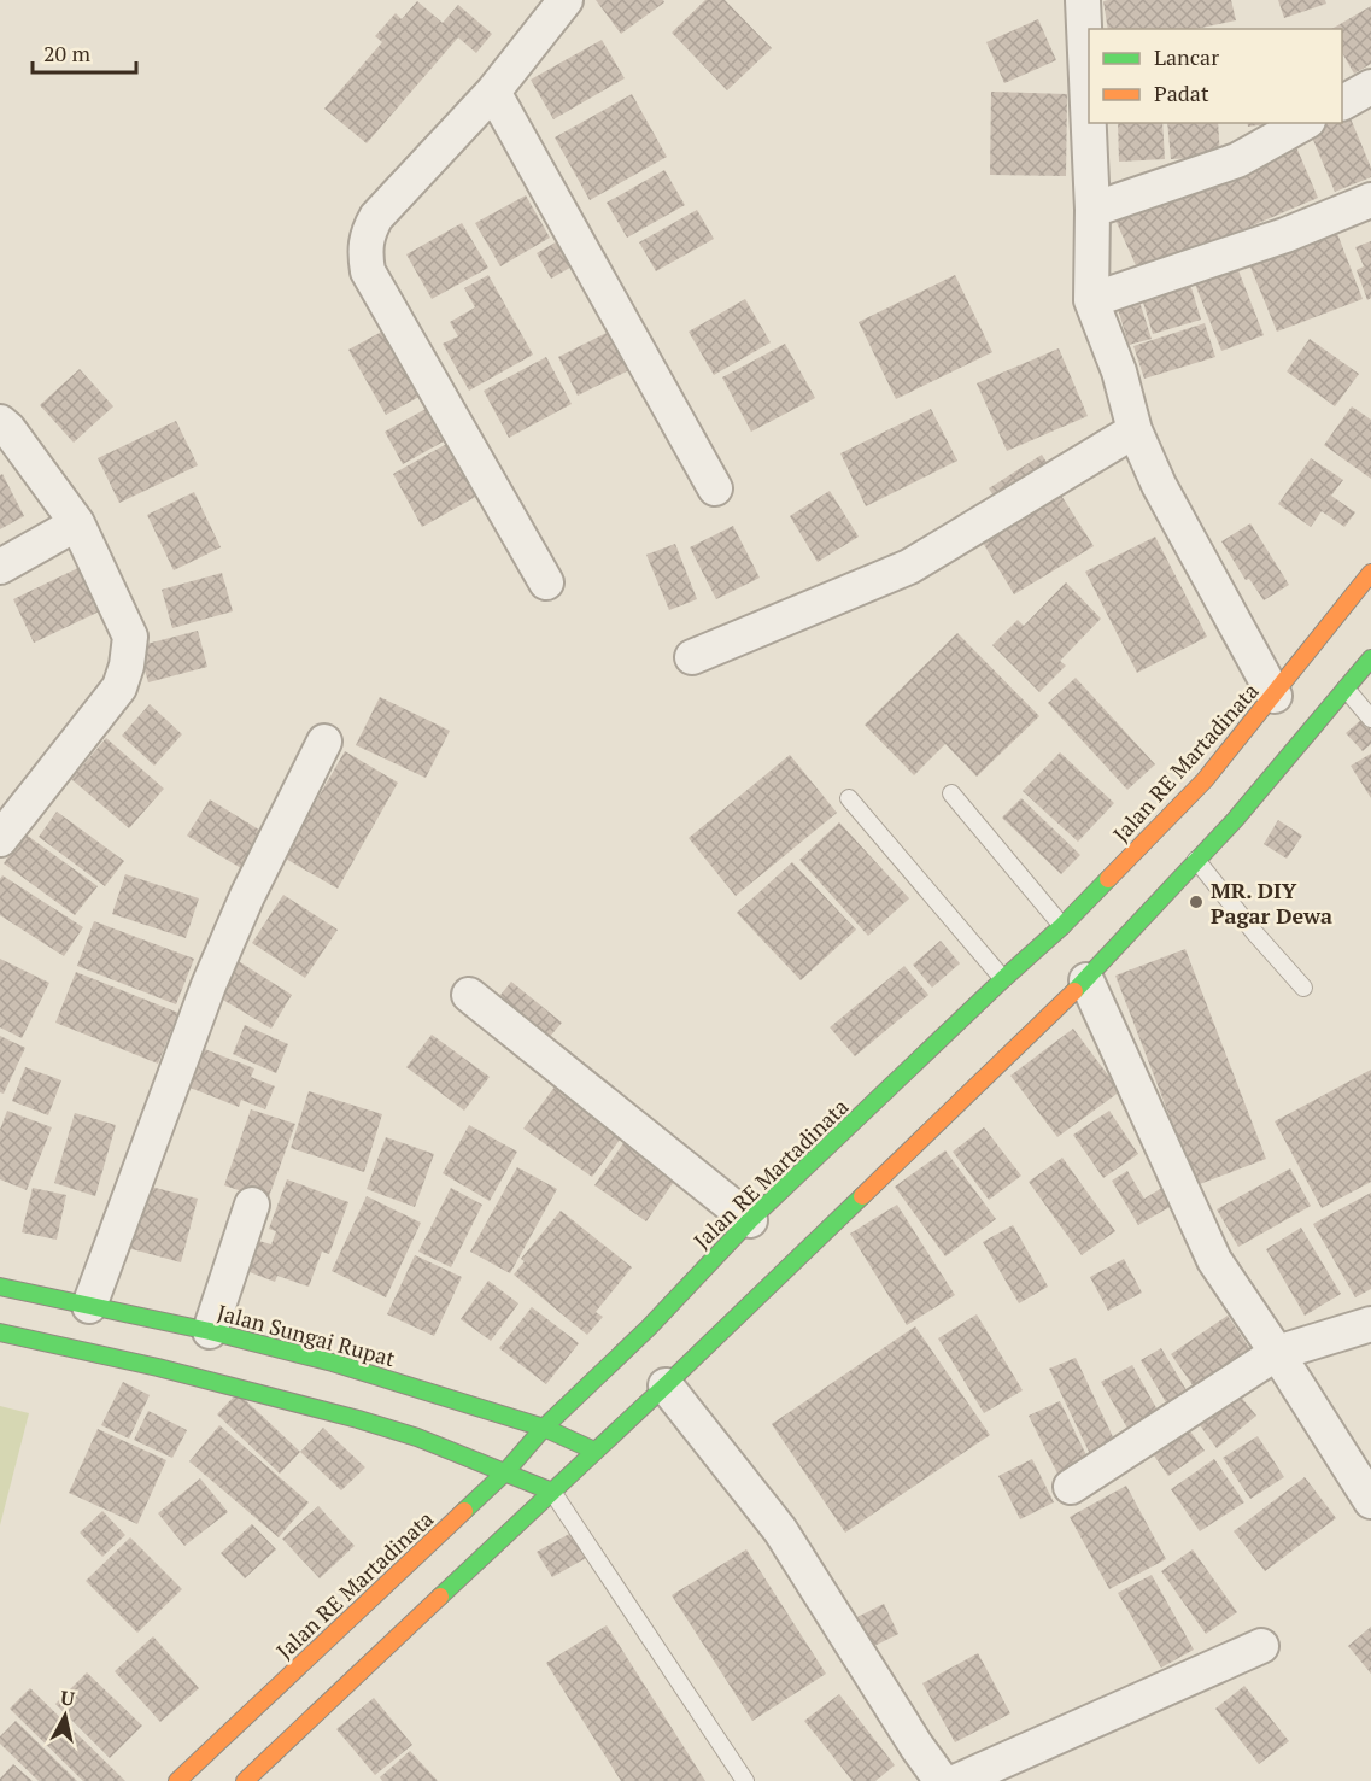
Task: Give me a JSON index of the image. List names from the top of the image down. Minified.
{"streets":{"main road":["Jalan RE Martadinata","Jalan Sungai Rupat"]},"crossings":[["Jalan RE Martadinata","Jalan Sungai Rupat"]],"places":["MR. DIY Pagar Dewa"],"legend":["Lancar","Padat"],"scale_bar":"20 m","north":"top"}
